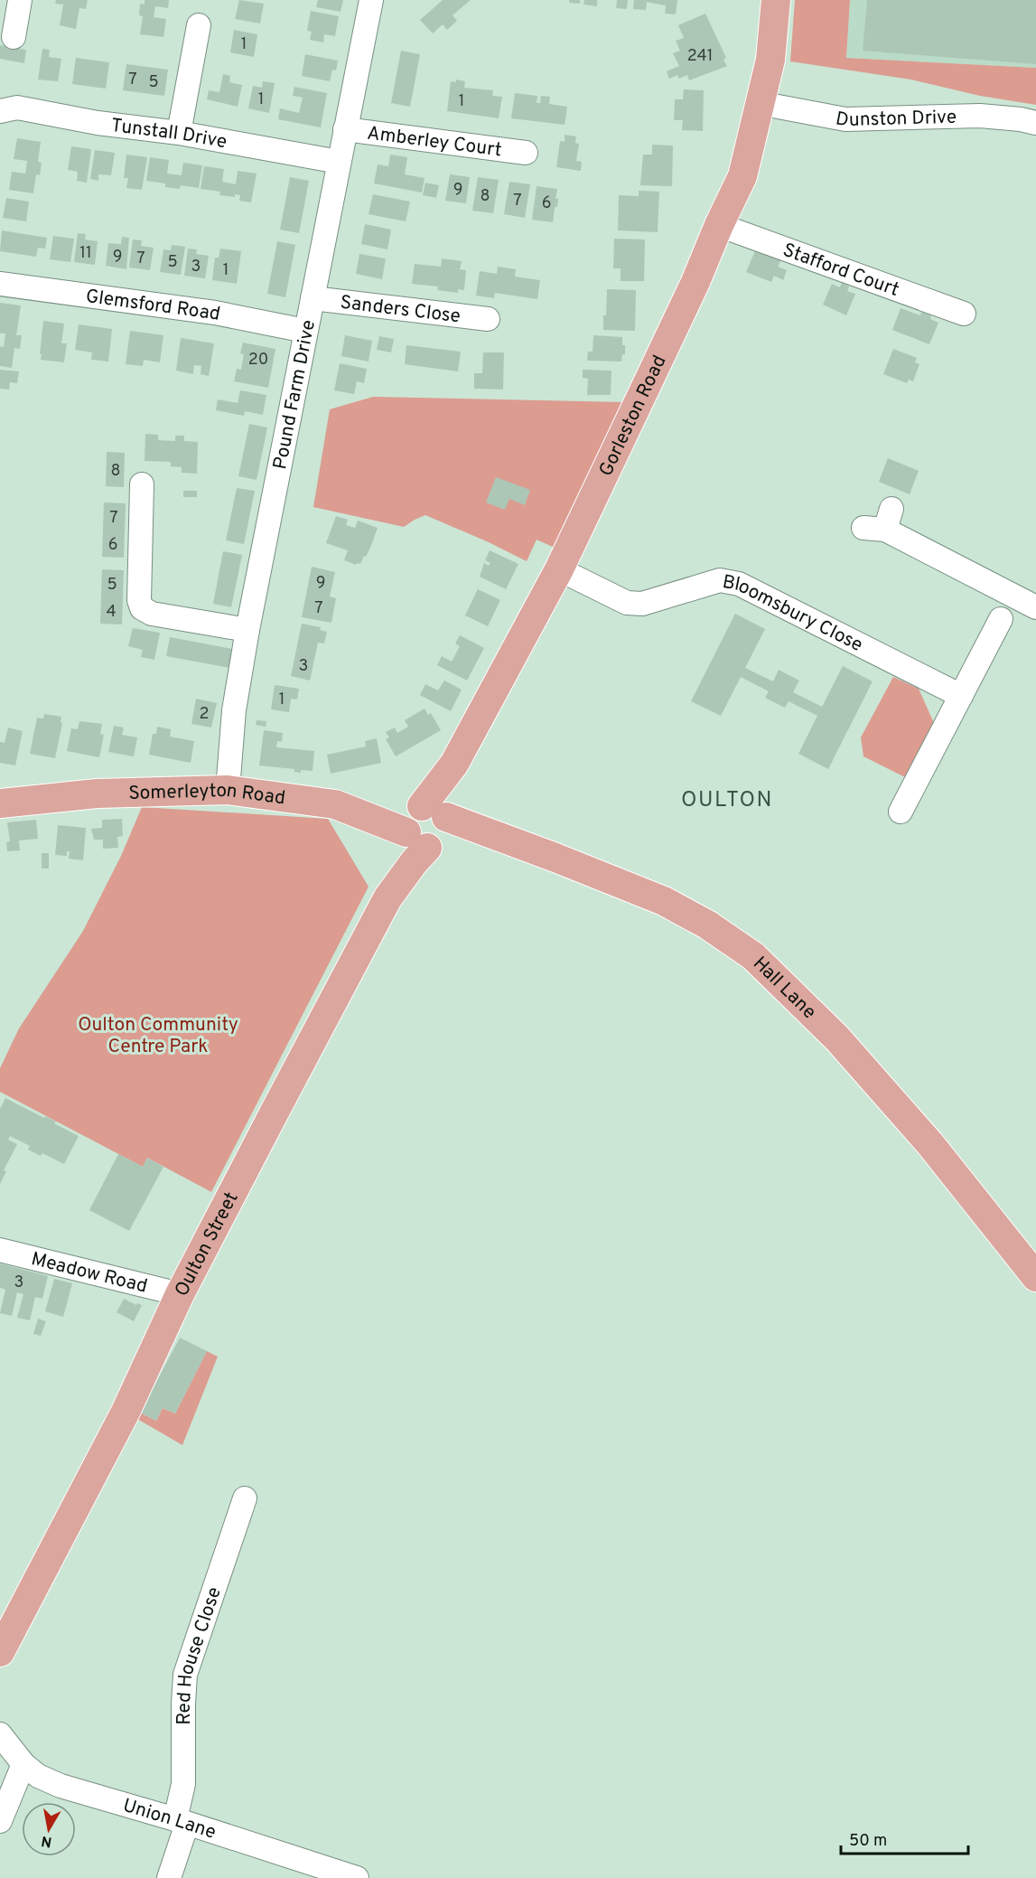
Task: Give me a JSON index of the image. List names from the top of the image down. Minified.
{"streets":{"main road":["Gorleston Road","Somerleyton Road","Hall Lane","Oulton Street"],"street":["Dunston Drive","Tunstall Drive","Amberley Court","Stafford Court","Glemsford Road","Sanders Close","Pound Farm Drive","Bloomsbury Close","Meadow Road","Red House Close","Union Lane"]},"crossings":[["Dunston Drive","Gorleston Road"],["Tunstall Drive","Pound Farm Drive"],["Amberley Court","Pound Farm Drive"],["Stafford Court","Gorleston Road"],["Glemsford Road","Pound Farm Drive"],["Sanders Close","Pound Farm Drive"],["Pound Farm Drive","Somerleyton Road"],["Gorleston Road","Bloomsbury Close"],["Gorleston Road","Somerleyton Road"],["Gorleston Road","Hall Lane"],["Gorleston Road","Oulton Street"],["Somerleyton Road","Hall Lane"],["Somerleyton Road","Oulton Street"],["Hall Lane","Oulton Street"],["Oulton Street","Meadow Road"],["Red House Close","Union Lane"]],"districts":["OULTON"],"parks":["Oulton Community Centre Park"],"house_numbers":["1","241","7","5","1","1","9","8","7","6","11","9","7","5","3","1","20","8","7","6","9","5","7","4","3","1","2","3"],"scale_bar":"50 m","north":"bottom"}
